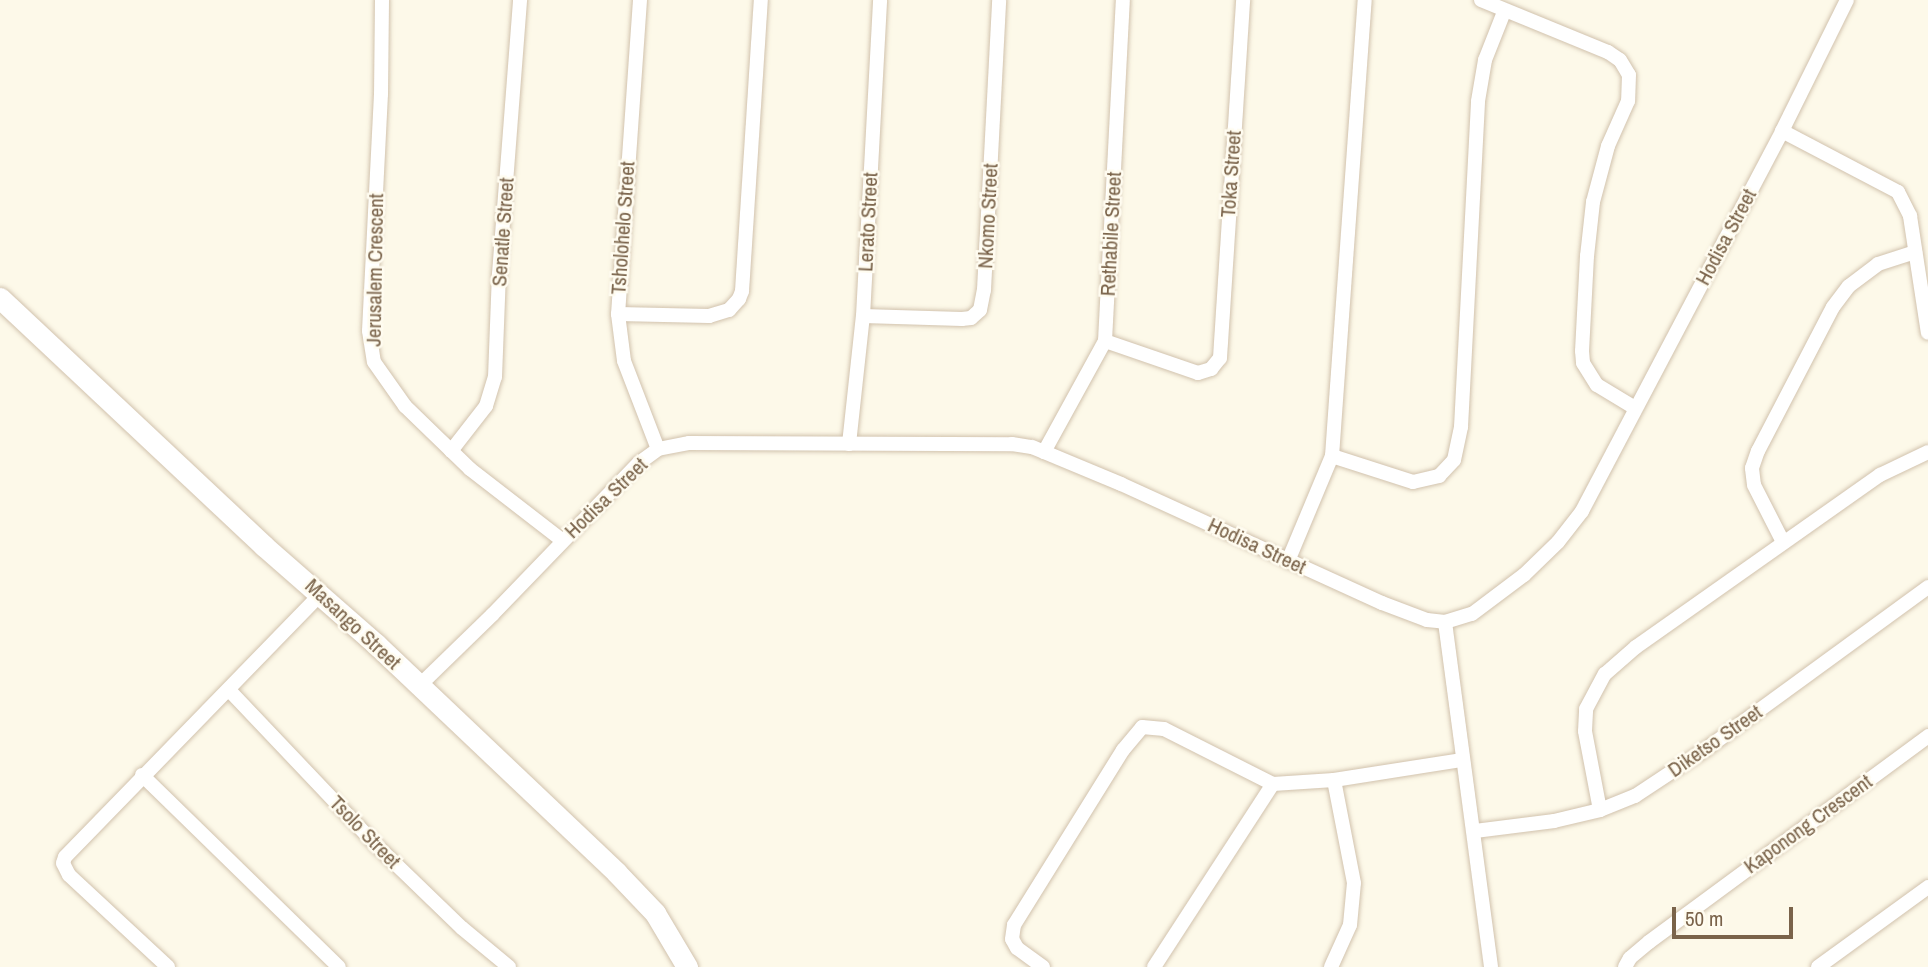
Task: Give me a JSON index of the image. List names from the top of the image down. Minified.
{"streets":{"street":["Toka Street","Nkomo Street","Lerato Street","Tsholohelo Street","Senatle Street","Rethabile Street","Hodisa Street","Jerusalem Crescent","Masango Street","Diketso Street","Kaponong Crescent","Tsolo Street"]},"crossings":[["Toka Street","Rethabile Street"],["Nkomo Street","Lerato Street"],["Lerato Street","Hodisa Street"],["Tsholohelo Street","Hodisa Street"],["Senatle Street","Jerusalem Crescent"],["Rethabile Street","Hodisa Street"],["Hodisa Street","Jerusalem Crescent"],["Hodisa Street","Masango Street"]],"scale_bar":"50 m"}
